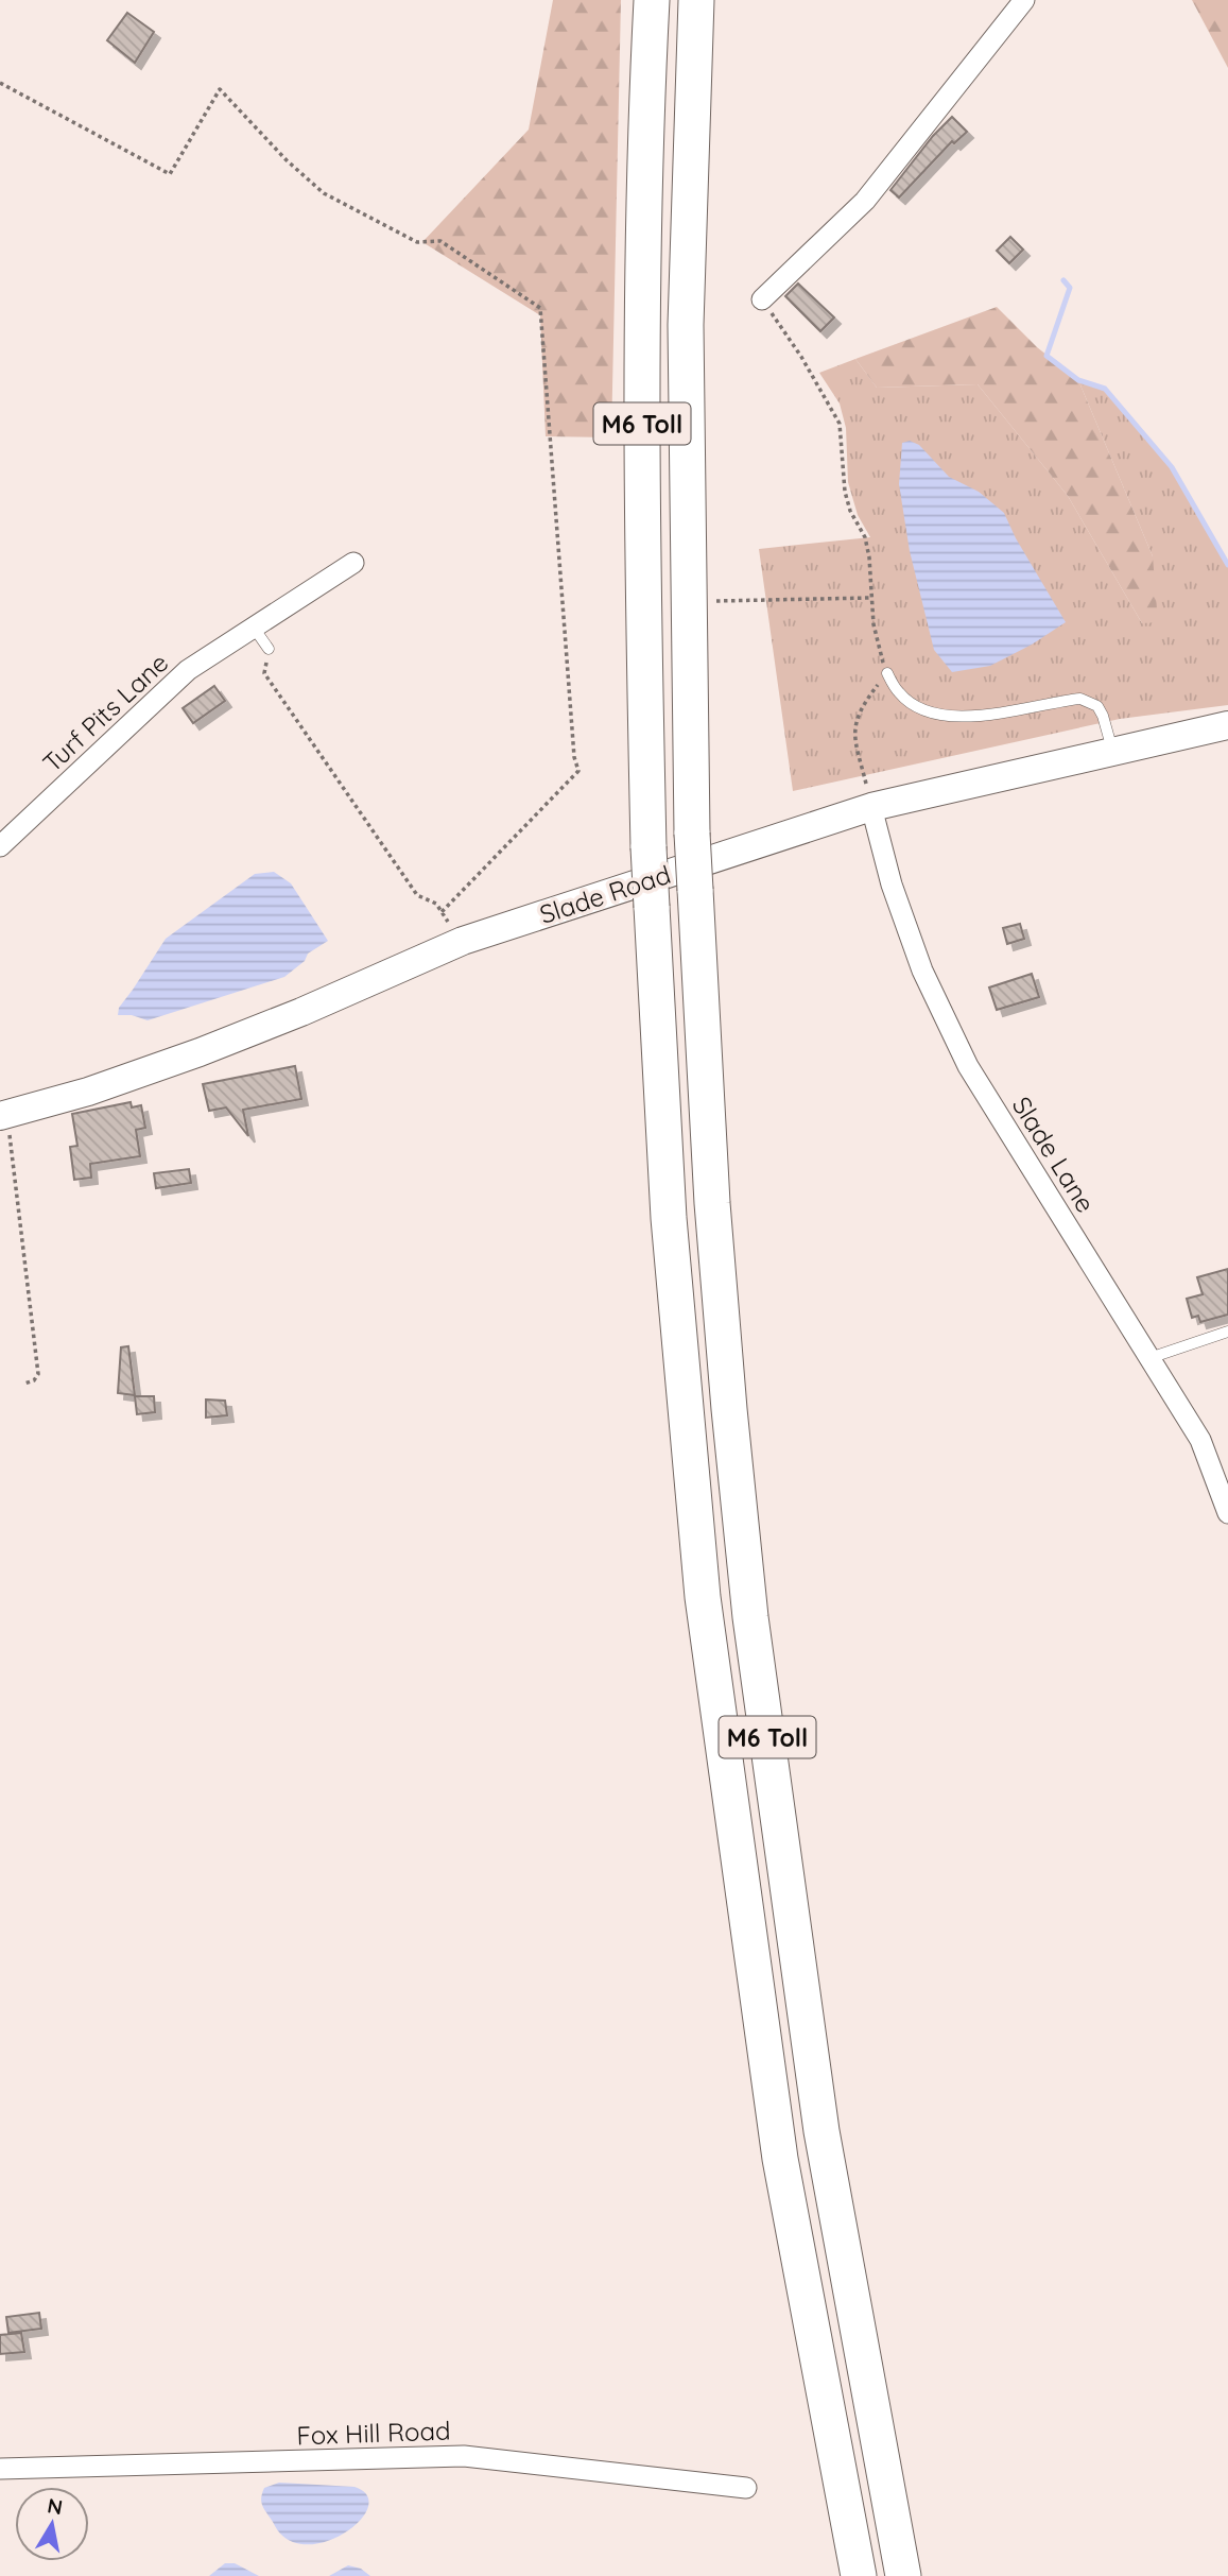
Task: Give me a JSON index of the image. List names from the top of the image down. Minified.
{"streets":{"highway":["M6 Toll"],"main road":["Slade Road"],"street":["Turf Pits Lane","Slade Lane","Fox Hill Road"]},"crossings":[["Slade Road","Slade Lane"]],"north":"top"}
